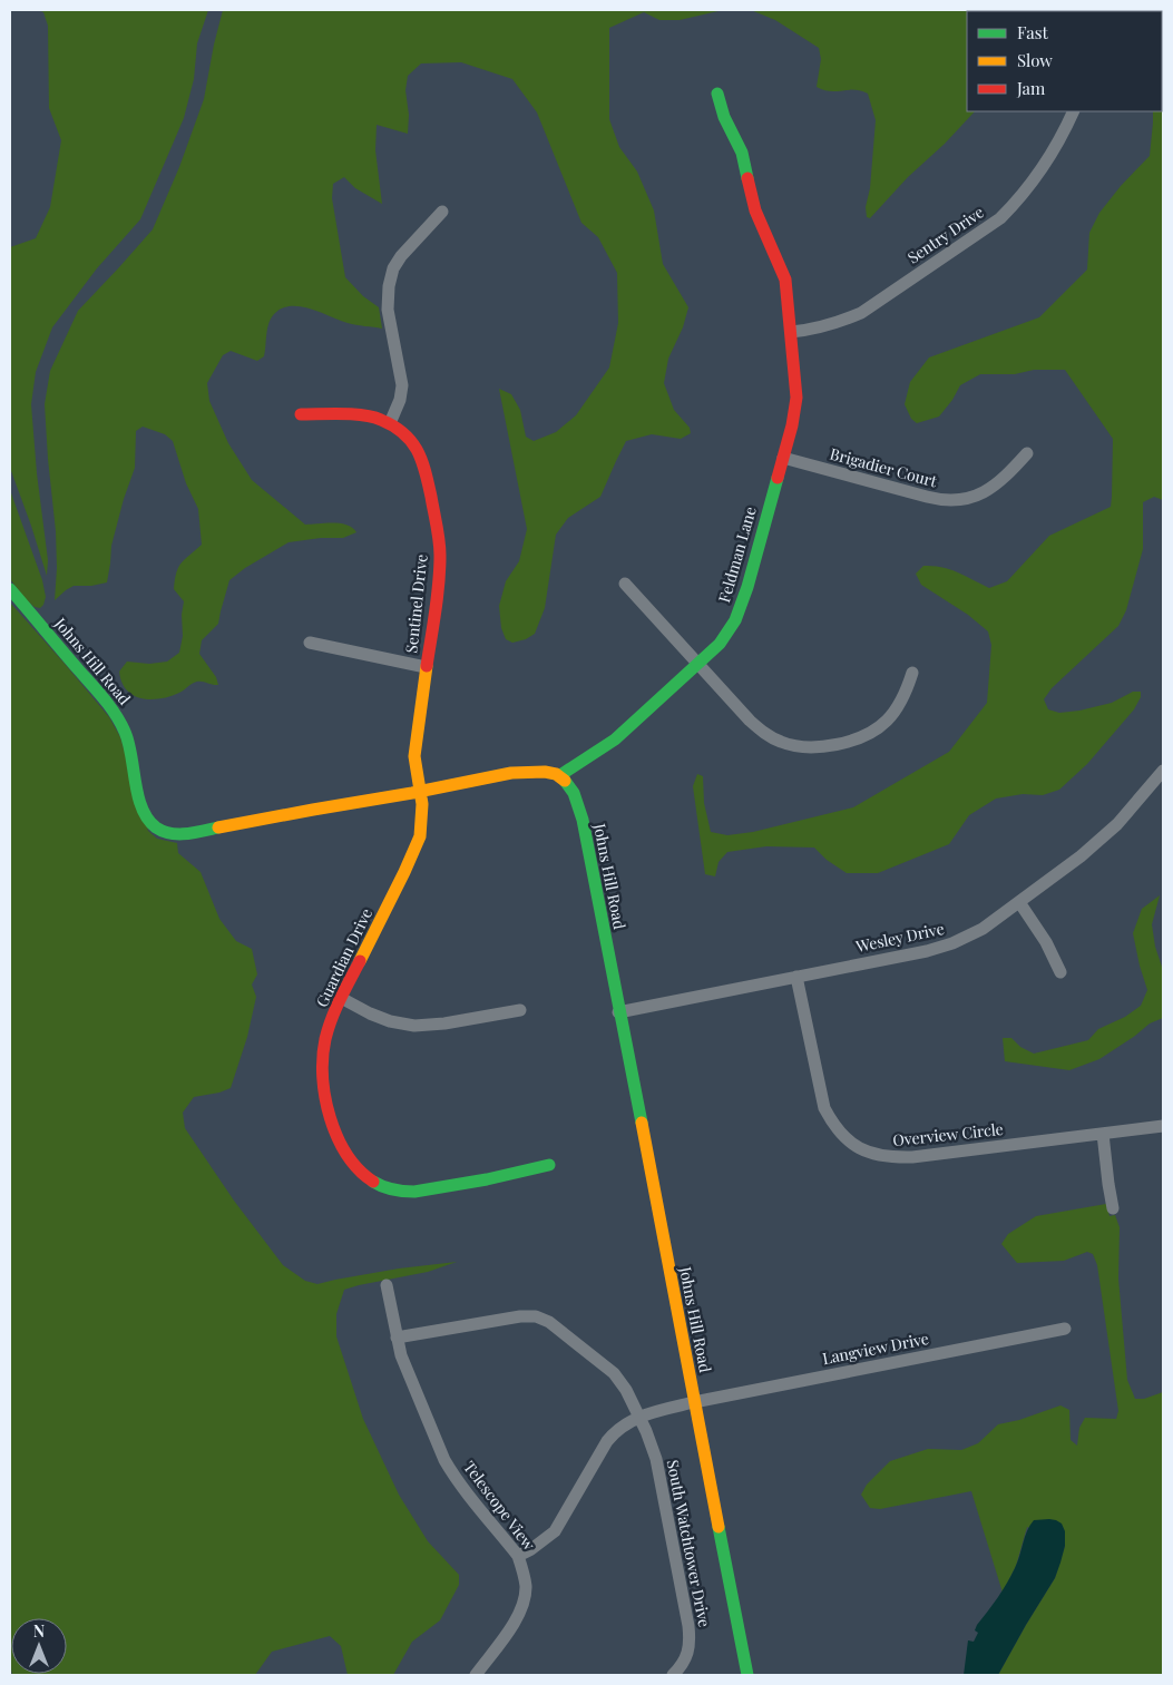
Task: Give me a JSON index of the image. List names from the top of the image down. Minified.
{"streets":{"street":["Sentry Drive","Brigadier Court","Feldman Lane","Sentinel Drive","Johns Hill Road","Wesley Drive","Guardian Drive","Overview Circle","Langview Drive","Telescope View","South Watchtower Drive"]},"crossings":[["Sentry Drive","Feldman Lane"],["Brigadier Court","Feldman Lane"],["Feldman Lane","Johns Hill Road"],["Sentinel Drive","Johns Hill Road"],["Sentinel Drive","Guardian Drive"],["Johns Hill Road","Wesley Drive"],["Johns Hill Road","Guardian Drive"],["Johns Hill Road","Langview Drive"],["Wesley Drive","Overview Circle"],["Langview Drive","Telescope View"],["Langview Drive","South Watchtower Drive"],["Telescope View","South Watchtower Drive"]],"legend":["Fast","Slow","Jam"],"north":"top"}
